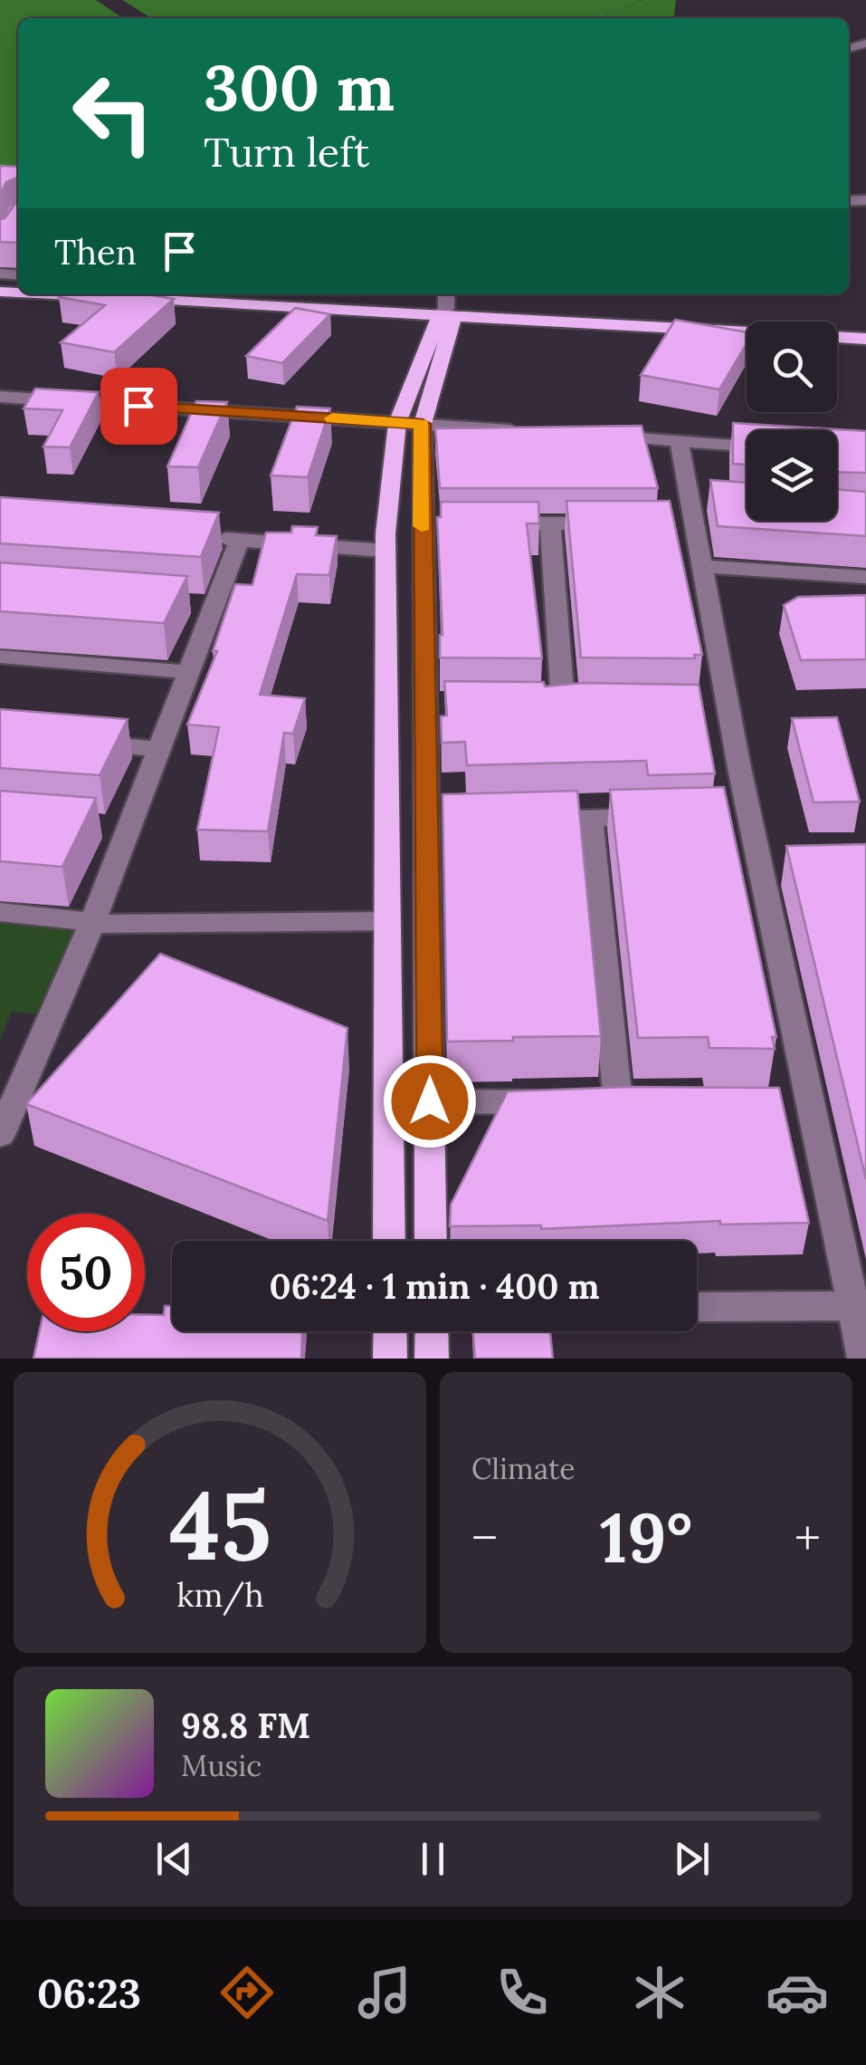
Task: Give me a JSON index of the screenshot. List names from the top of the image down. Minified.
{"page":{"turn":["300 m","Turn left"],"then":"Then","limit":"50","trip":"06:24 · 1 min · 400 m","tile":"Climate","heat":["−","19°","+"],"song":["98.8 FM","Music"],"tabs":"06:23","gauge":["45","km/h"]}}
